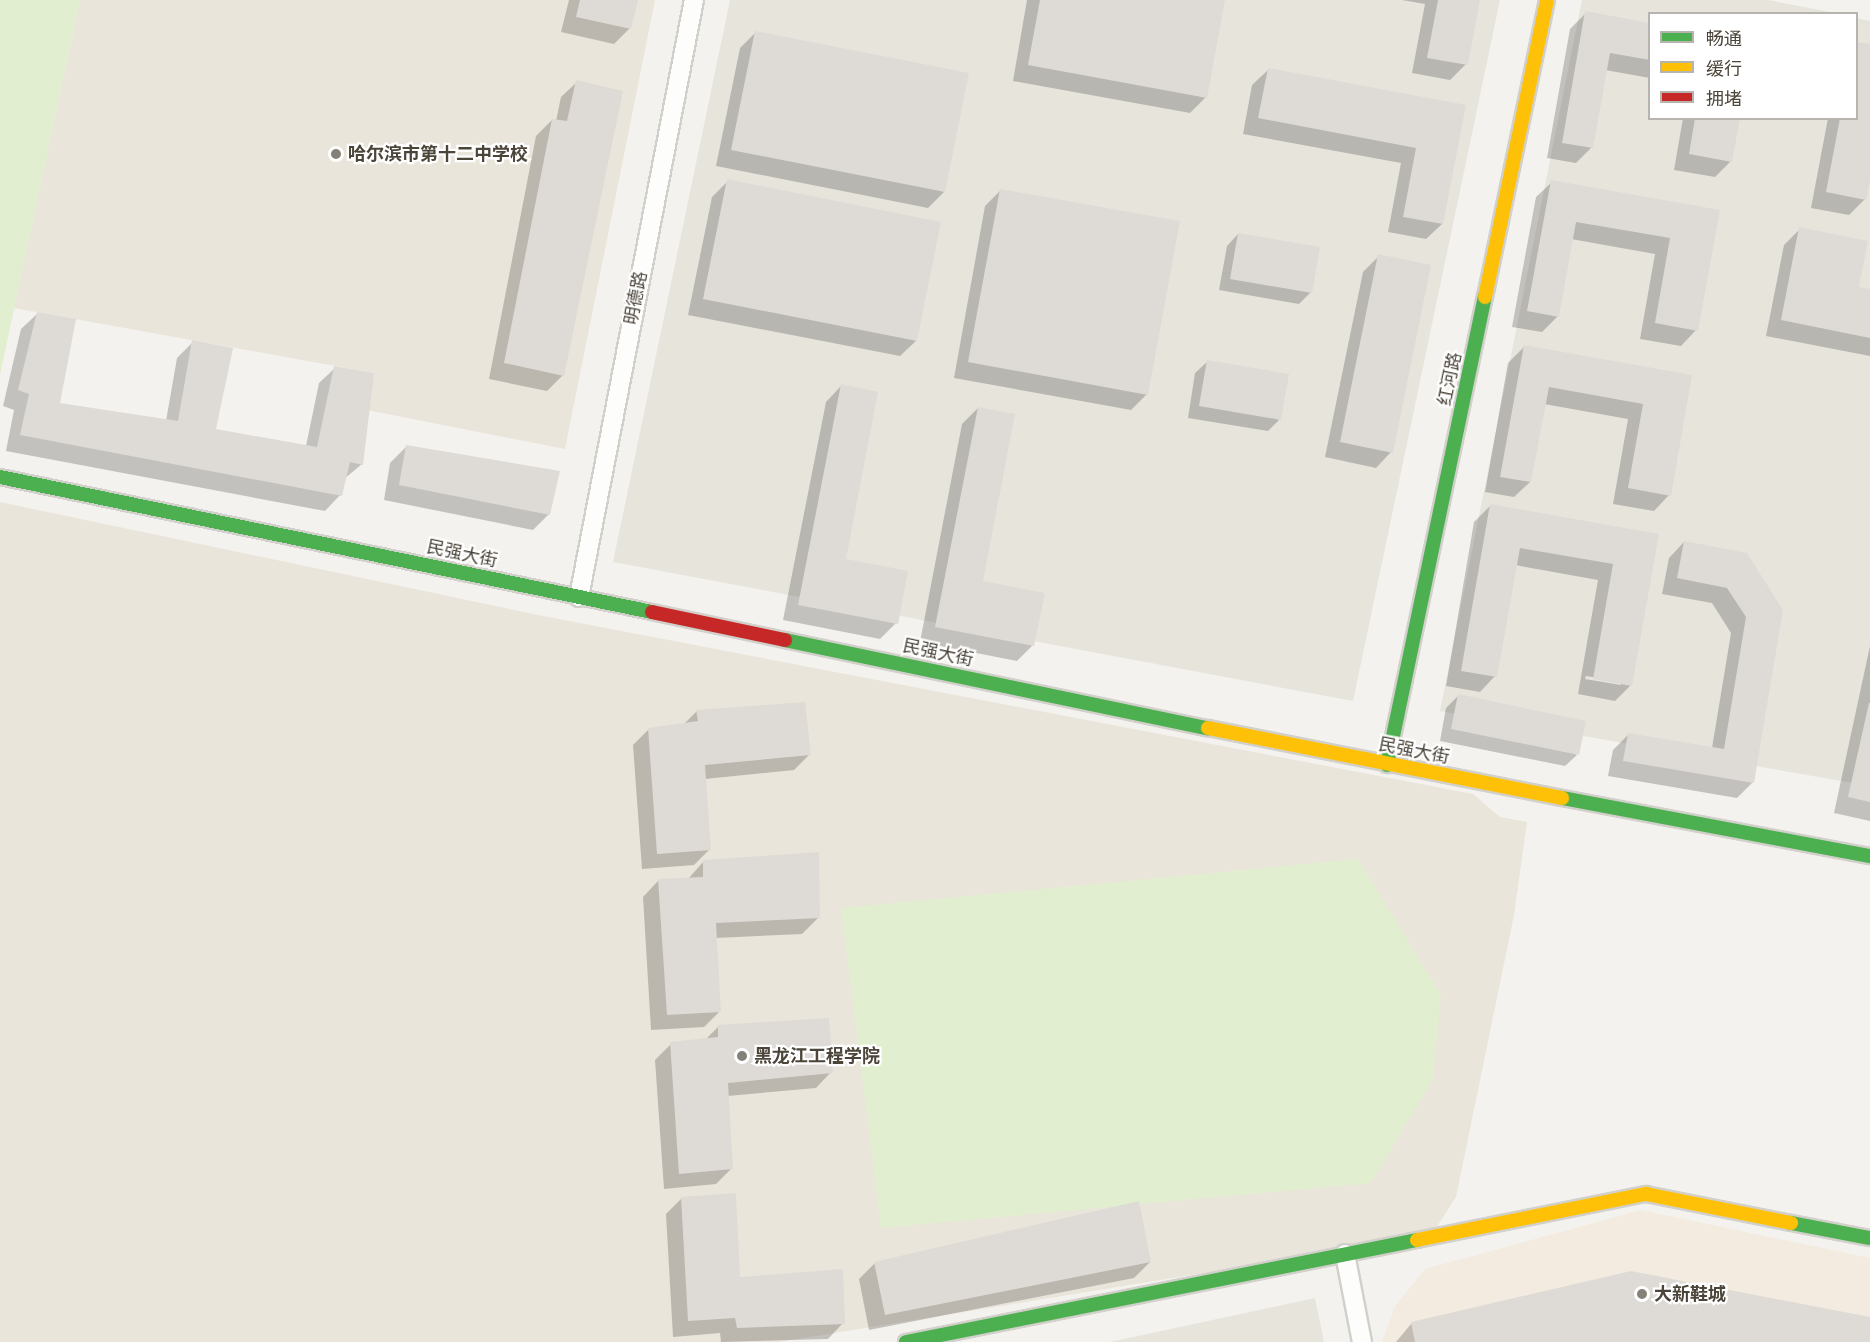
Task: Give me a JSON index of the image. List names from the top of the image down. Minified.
{"streets":{"street":["明德路","红河路","民强大街"]},"crossings":[["明德路","民强大街"],["红河路","民强大街"]],"places":["哈尔滨市第十二中学校","黑龙江工程学院","大新鞋城"],"legend":["畅通","缓行","拥堵"]}
